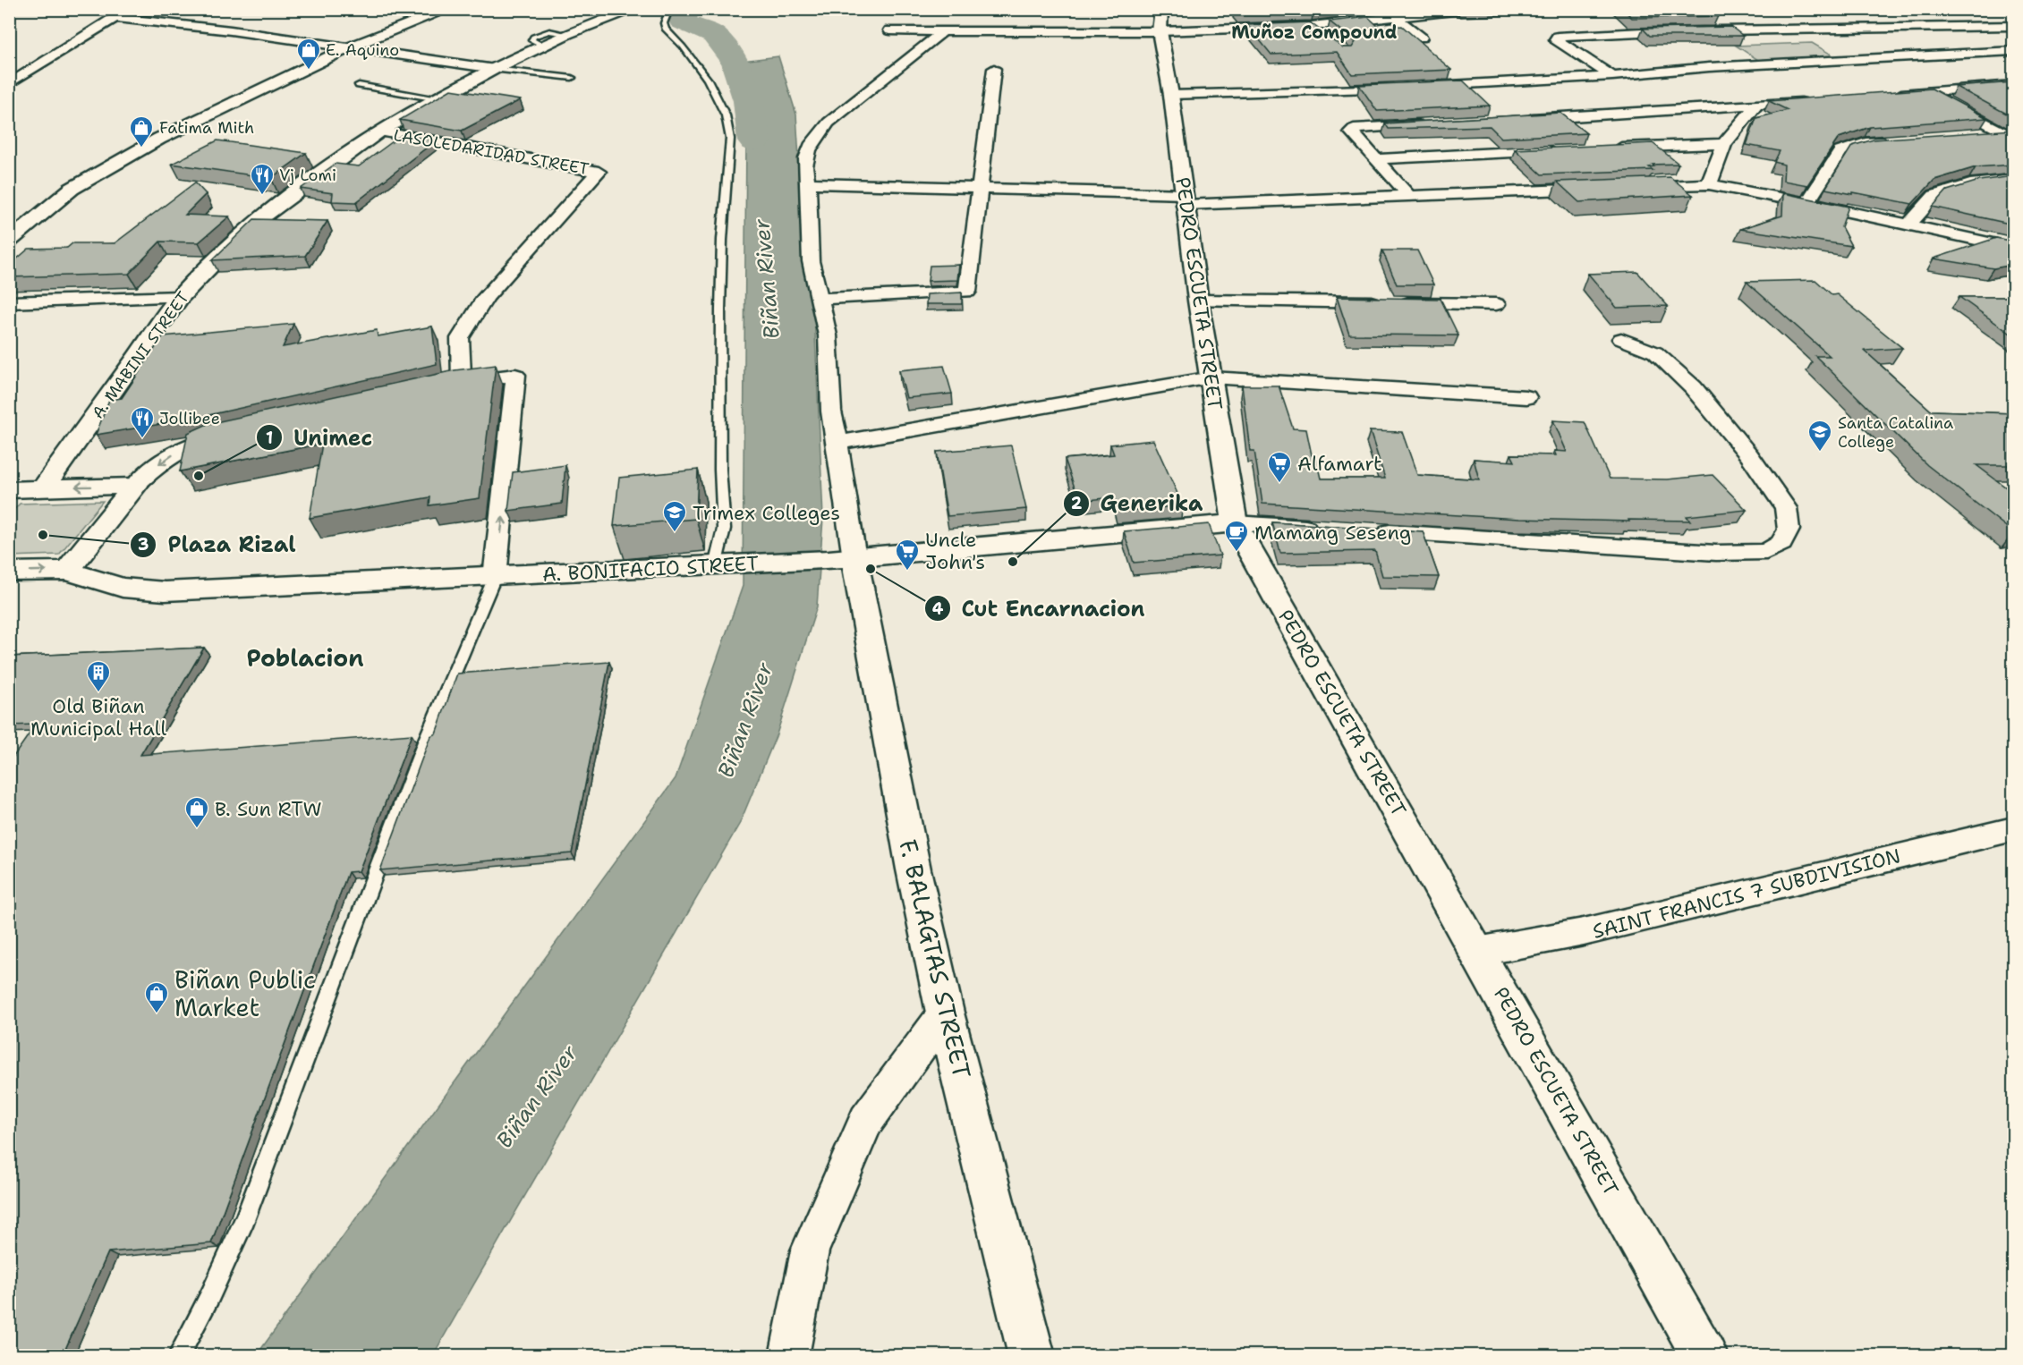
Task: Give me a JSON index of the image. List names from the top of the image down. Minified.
{"streets":{"street":["LASOLEDARIDAD STREET","PEDRO ESCUETA STREET","A. MABINI STREET","A. BONIFACIO STREET","SAINT FRANCIS 7 SUBDIVISION","F. BALAGTAS STREET"]},"crossings":[["LASOLEDARIDAD STREET","A. MABINI STREET"],["PEDRO ESCUETA STREET","A. BONIFACIO STREET"],["PEDRO ESCUETA STREET","SAINT FRANCIS 7 SUBDIVISION"],["A. BONIFACIO STREET","F. BALAGTAS STREET"]],"districts":["Muñoz Compound","Poblacion"],"water":["Biñan River"],"places":{"shop":["E. Aquino","Fatima Mith","B. Sun RTW","Biñan Public Market"],"restaurant":["Vj Lomi","Jollibee"],"school or university":["Santa Catalina College","Trimex Colleges"],"other":["Unimec","Plaza Rizal","Generika","Cut Encarnacion"],"supermarket":["Alfamart","Uncle John's"],"cafe":["Mamang Seseng"],"building":["Old Biñan Municipal Hall"]}}
